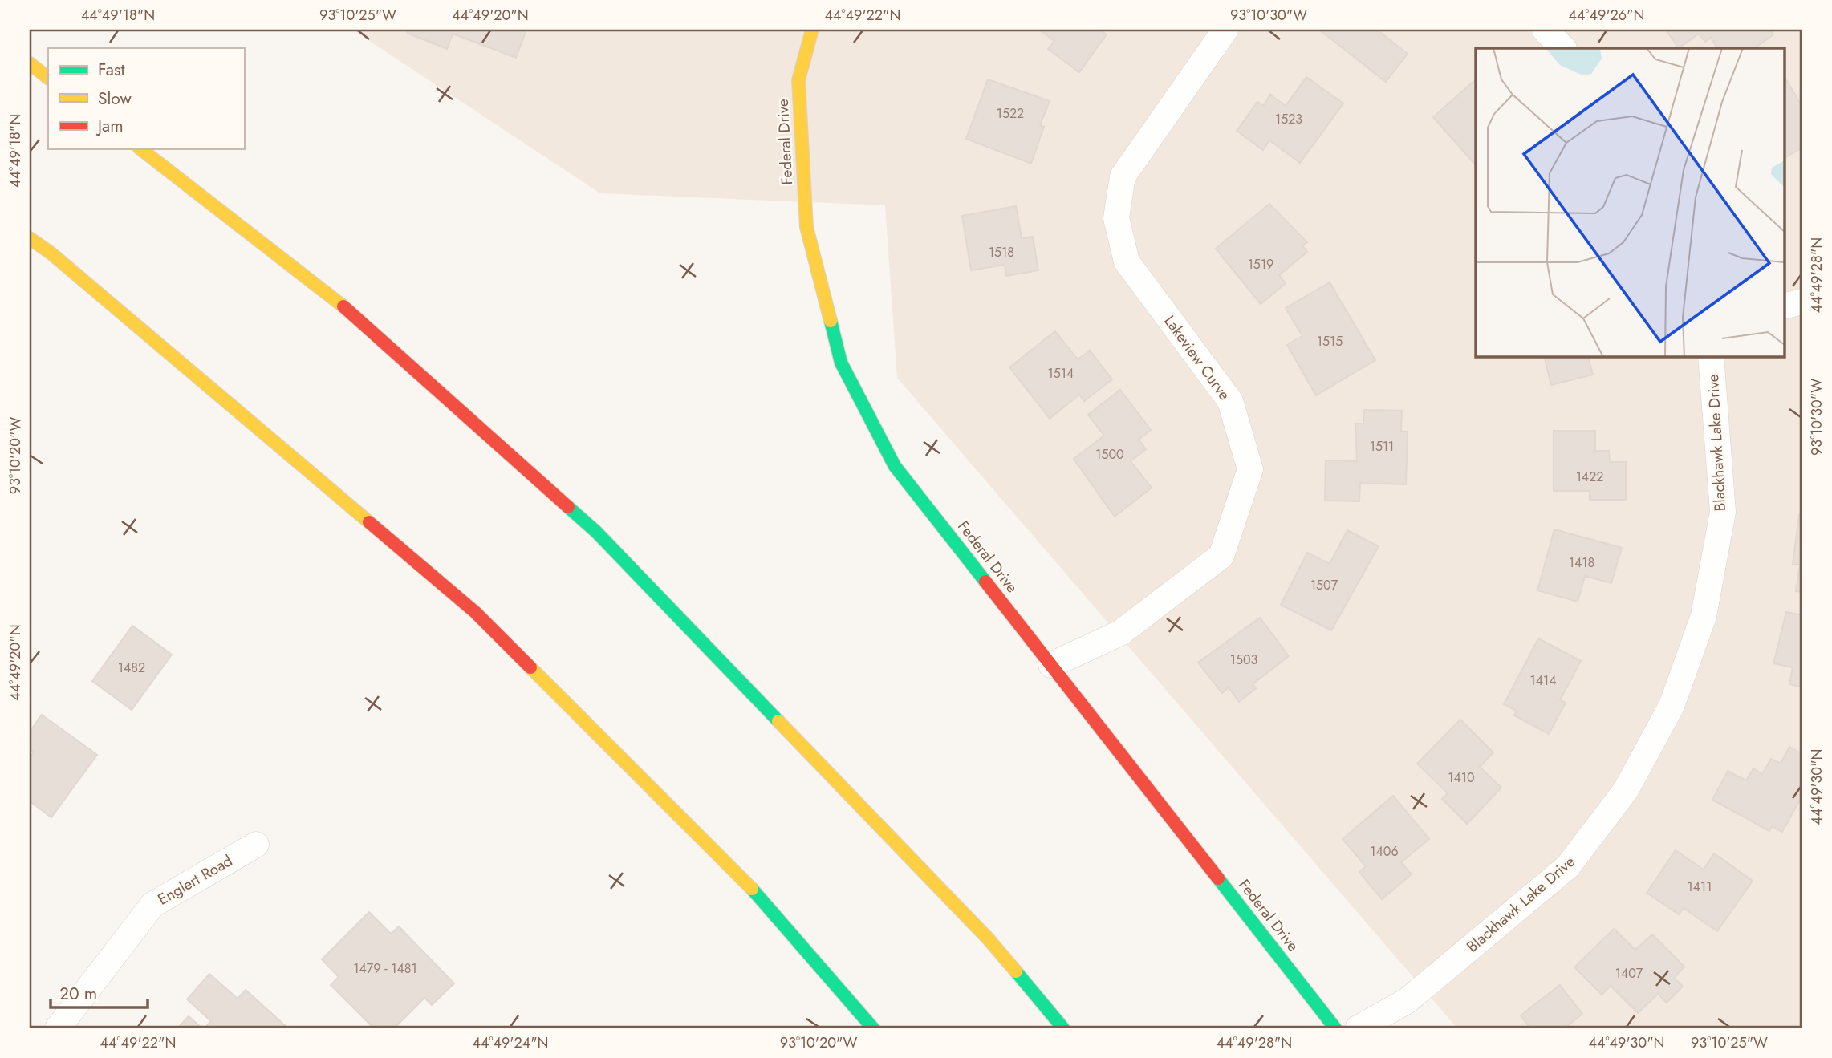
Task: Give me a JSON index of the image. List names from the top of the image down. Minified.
{"streets":{"main road":["Federal Drive"],"street":["Lakeview Curve","Blackhawk Lake Drive","Englert Road"]},"crossings":[["Federal Drive","Lakeview Curve"]],"house_numbers":["1522","1523","1518","1519","1515","1514","1511","1500","1422","1418","1507","1503","1482","1414","1410","1406","1411","1479 - 1481","1407"],"legend":["Fast","Slow","Jam"],"scale_bar":"20 m","coordinates":["44°49'18\"N","93°10'25\"W","44°49'20\"N","44°49'22\"N","93°10'30\"W","44°49'26\"N","44°49'28\"N","93°10'20\"W","44°49'30\"N","44°49'24\"N"]}
